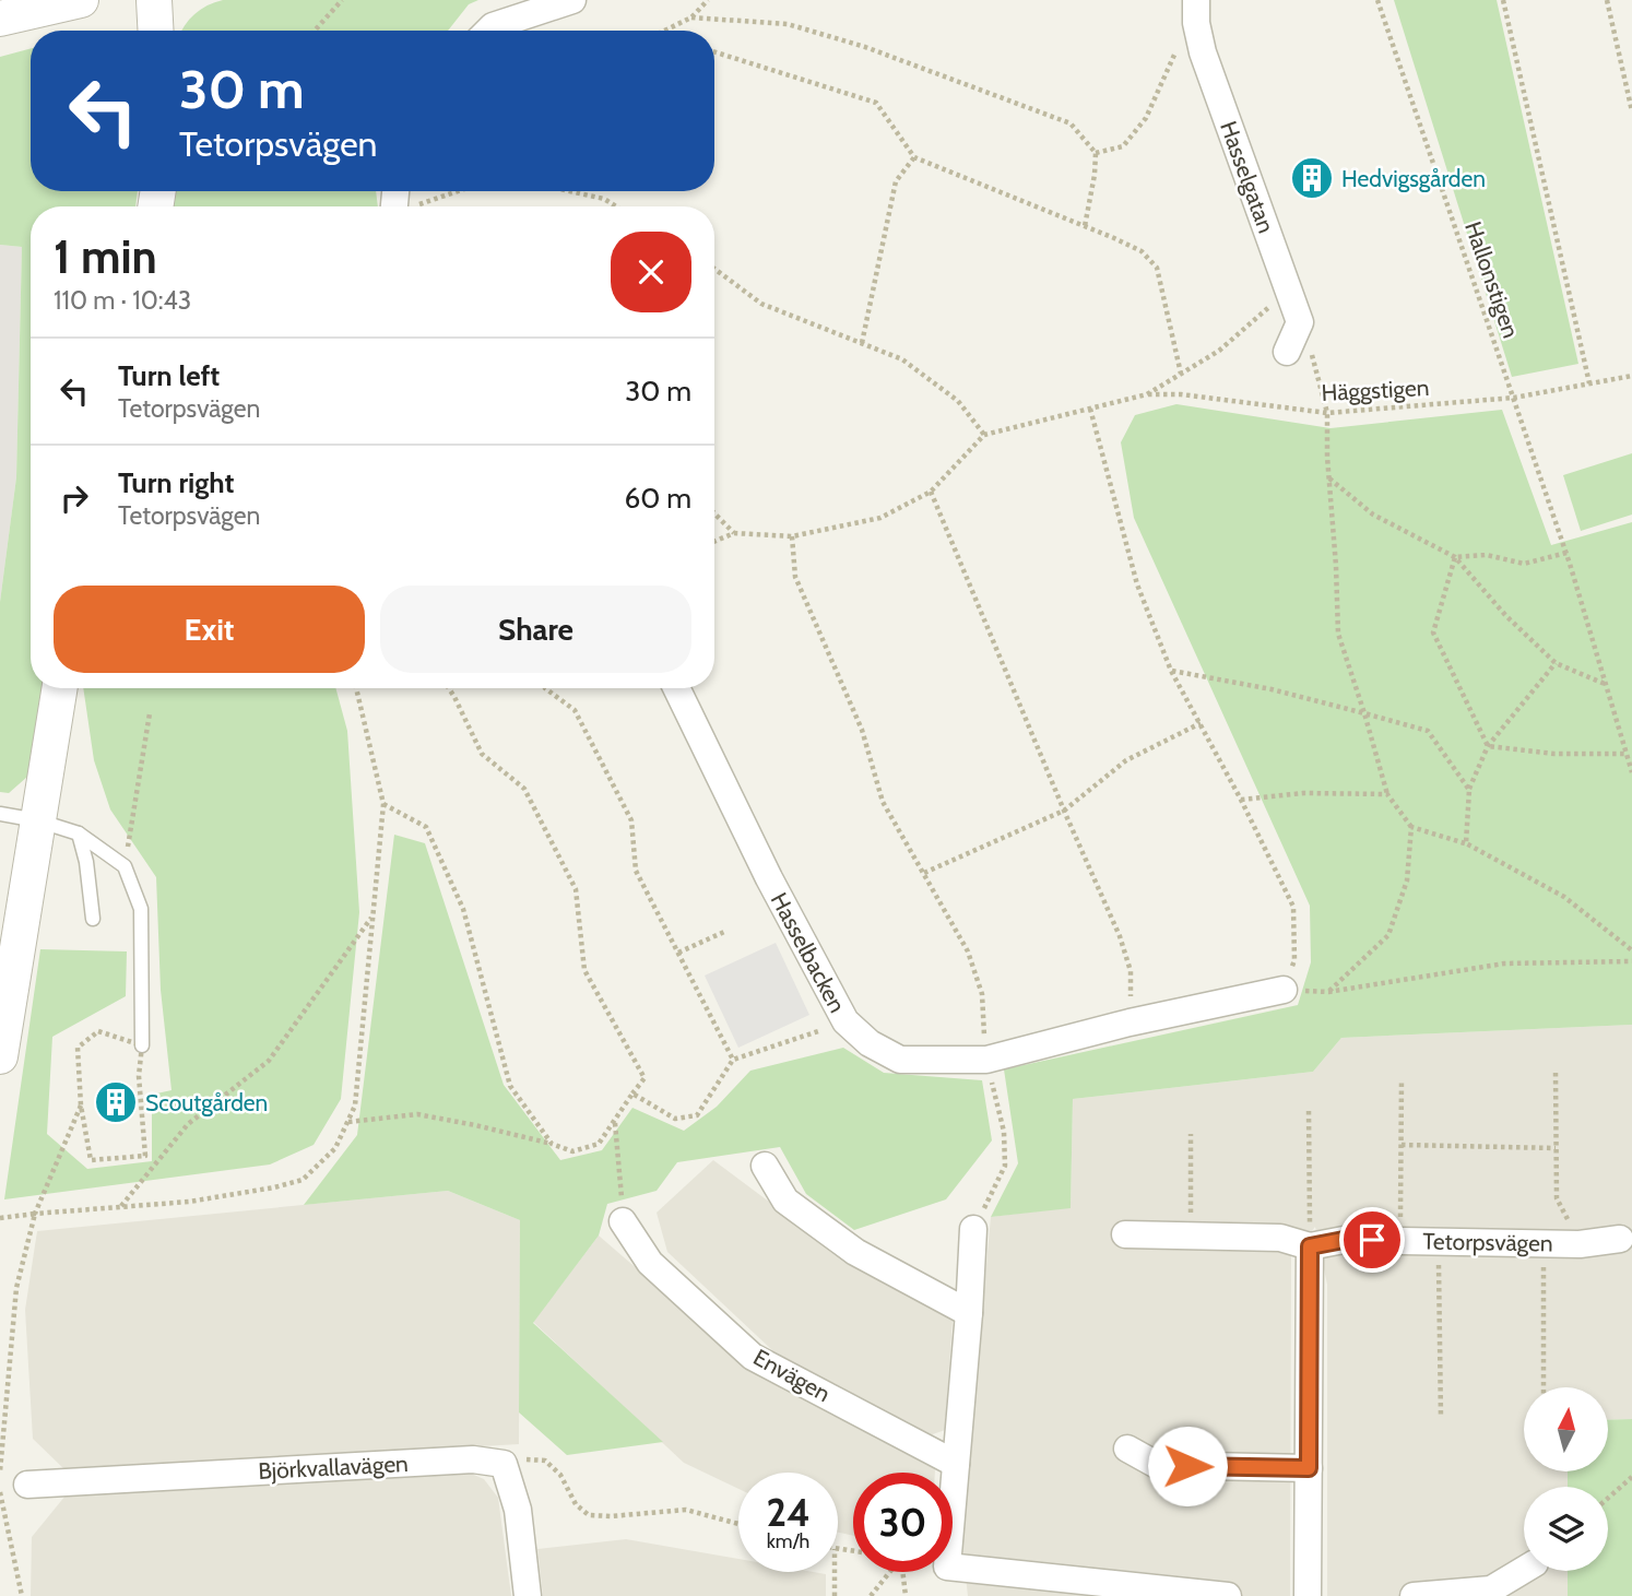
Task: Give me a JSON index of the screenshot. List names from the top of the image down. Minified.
{"streets":{"street":["Hasselgatan","Hasselbacken","Tetorpsvägen","Envägen","Björkvallavägen"],"path":["Hallonstigen","Häggstigen"]},"crossings":[["Hallonstigen","Häggstigen"]],"places":{"building":["Hedvigsgården","Scoutgården"]},"north":"top","page":{"turn":["30 m","Tetorpsvägen"],"heading":["1 min","110 m · 10:43"],"list":[{"name":"Turn left","note":"Tetorpsvägen","value":"30 m"},{"name":"Turn right","note":"Tetorpsvägen","value":"60 m"}],"buttons":["Exit","Share"],"speed":"24 km/h","limit":"30"}}
